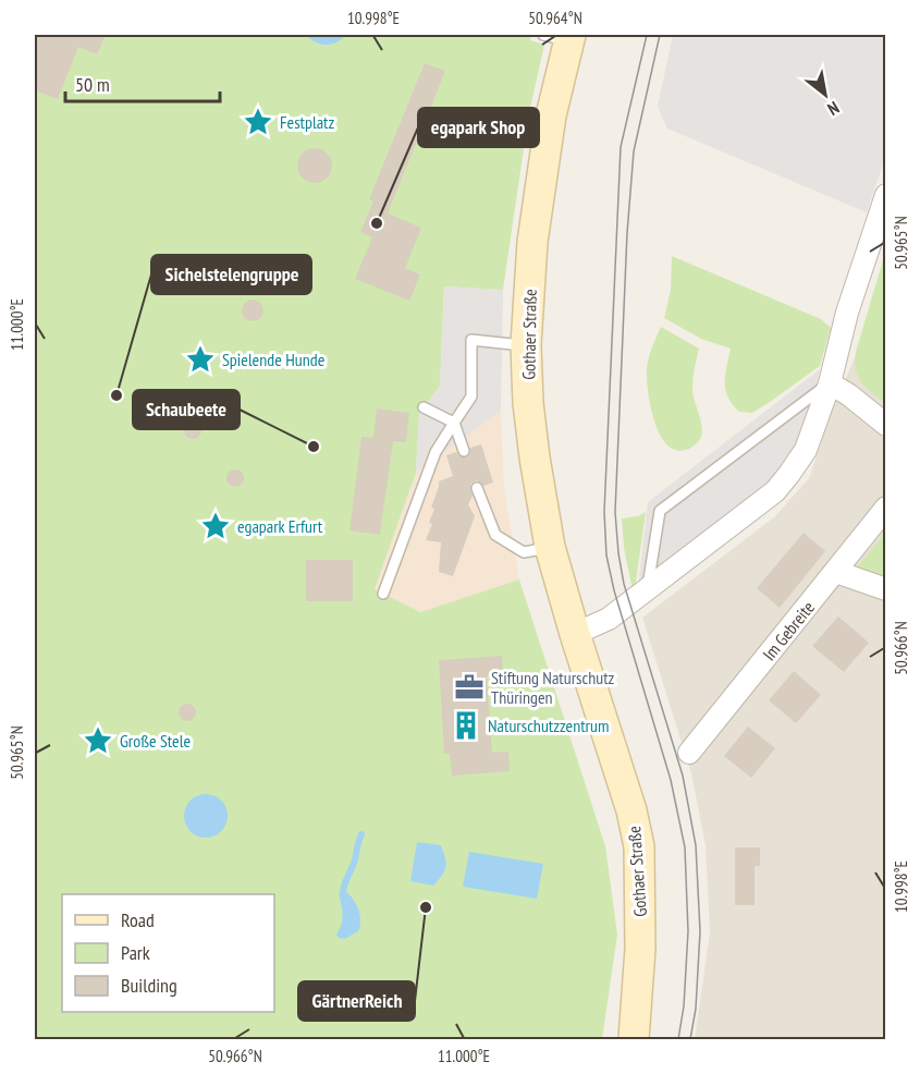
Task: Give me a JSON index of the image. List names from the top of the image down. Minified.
{"streets":{"main road":["Gothaer Straße"],"street":["Im Gebreite"]},"places":{"place":["Festplatz","Spielende Hunde","egapark Erfurt","Große Stele"],"other":["egapark Shop","Sichelstelengruppe","Schaubeete","GärtnerReich"],"office":["Stiftung Naturschutz Thüringen"],"building":["Naturschutzzentrum"]},"legend":["Road","Park","Building"],"scale_bar":"50 m","north":"bottom right","coordinates":["10.998°E","50.964°N","50.965°N","11.000°E","50.966°N"]}
